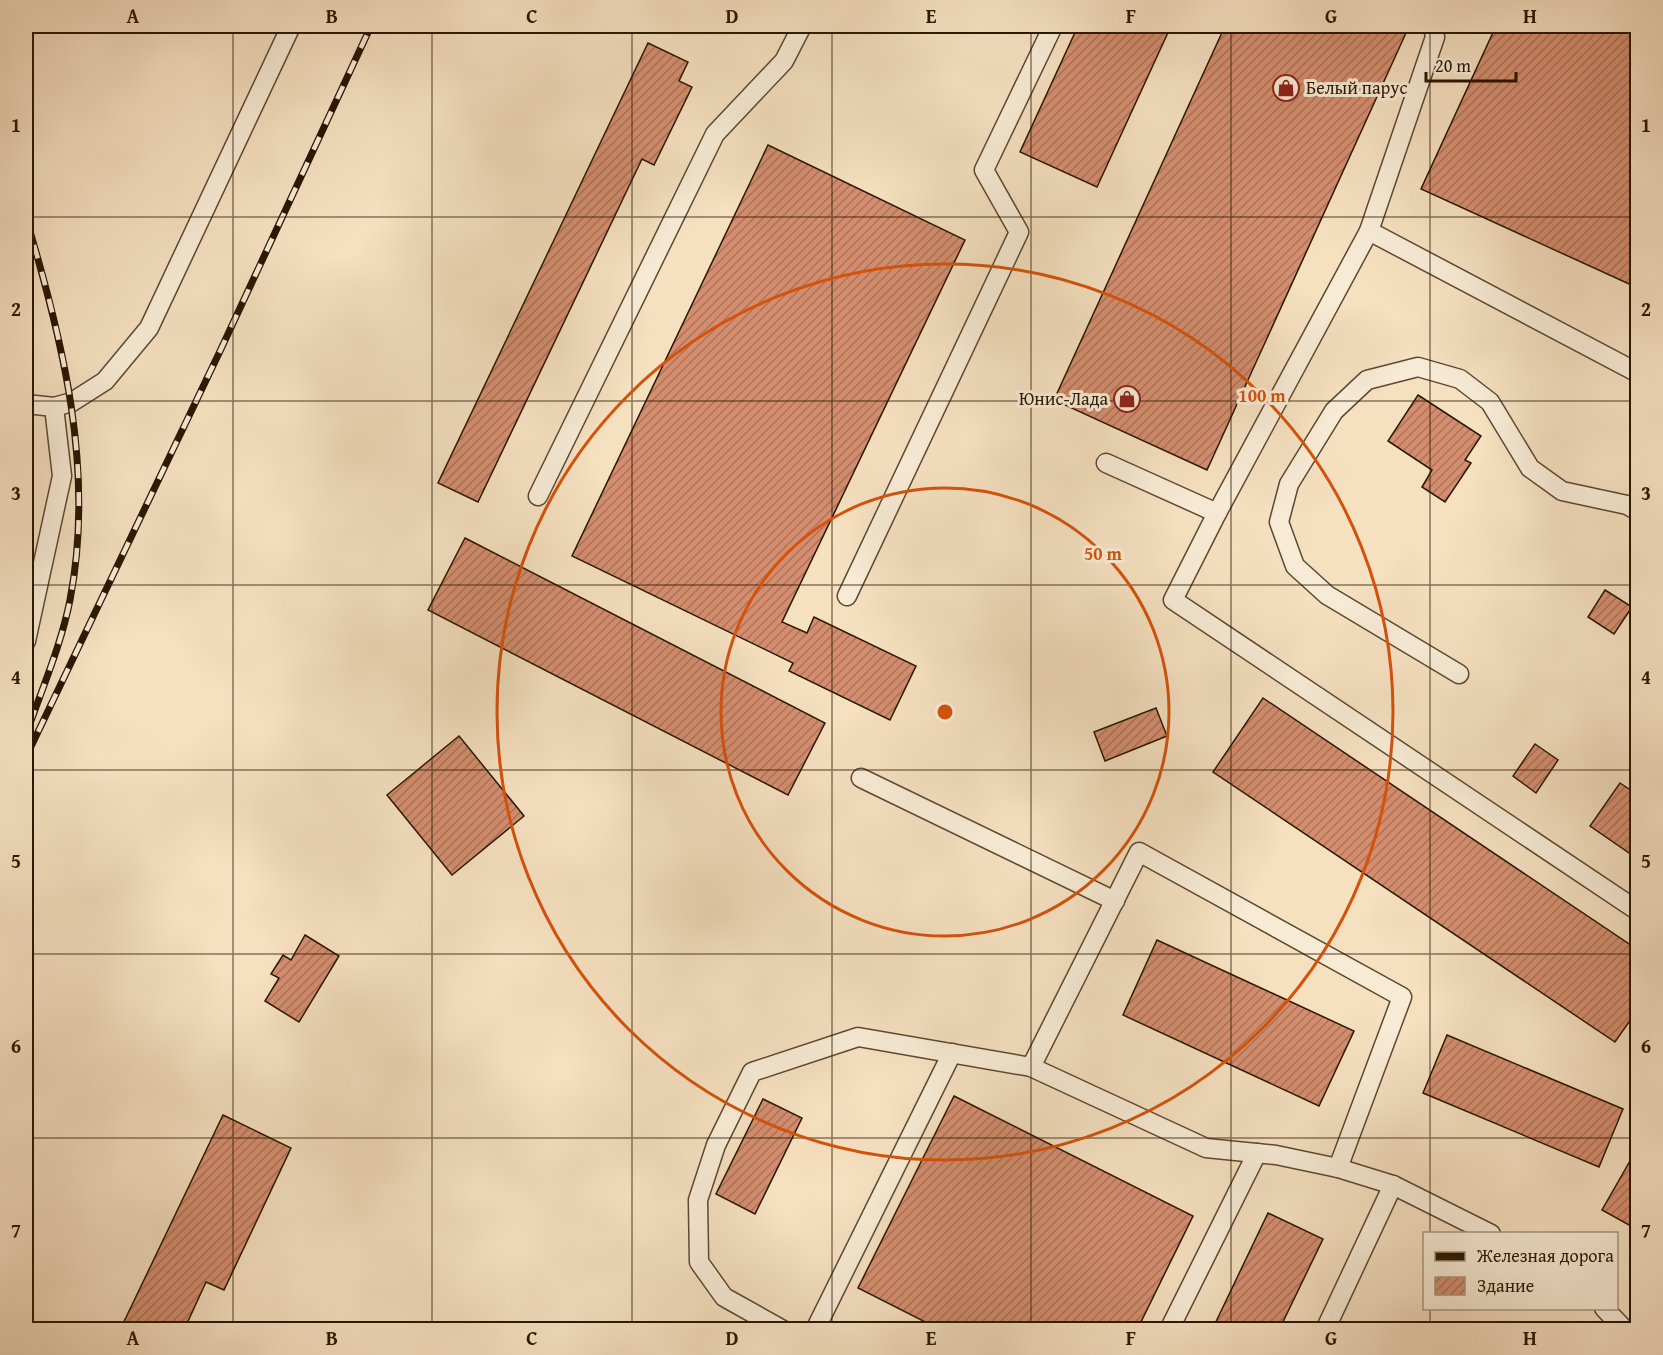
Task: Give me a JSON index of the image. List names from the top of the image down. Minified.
{"places":{"shop":["Белый парус","Юнис-Лада"]},"legend":["Железная дорога","Здание"],"scale_bar":"20 m","grid":{"columns":["A","B","C","D","E","F","G","H"],"rows":["1","2","3","4","5","6","7"]},"rings":["100 m","50 m"]}
